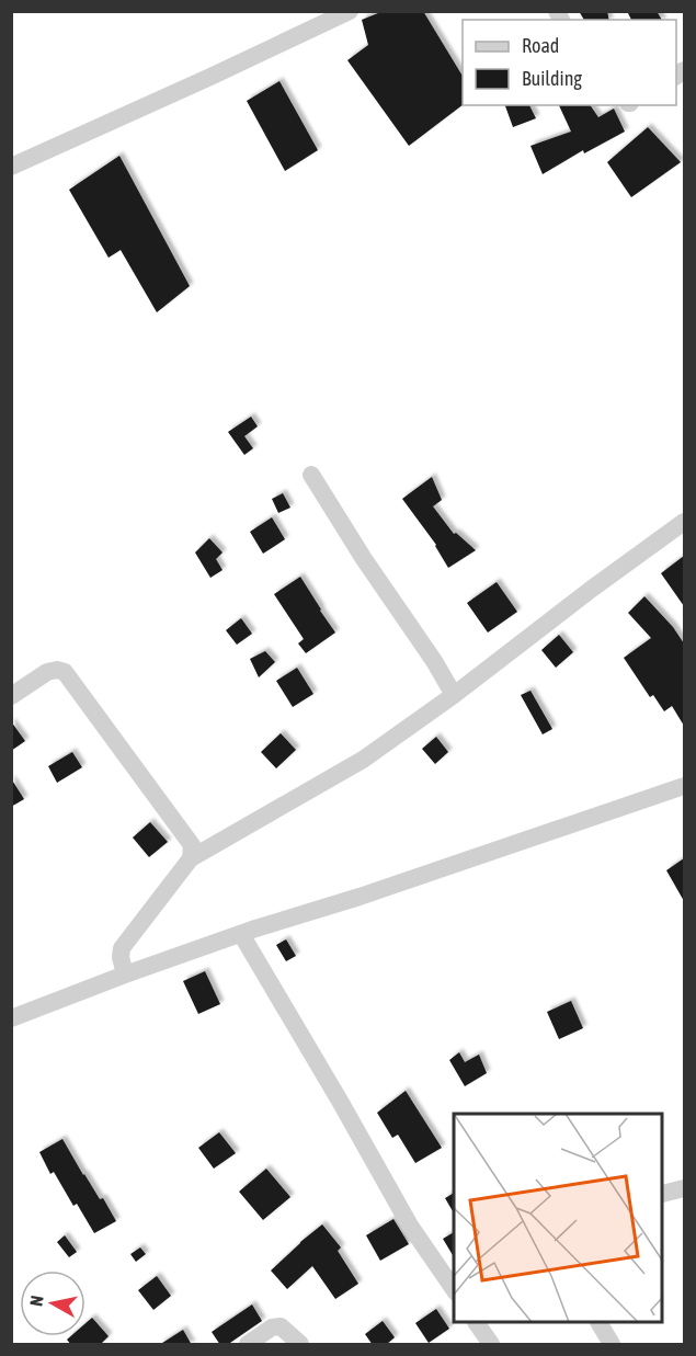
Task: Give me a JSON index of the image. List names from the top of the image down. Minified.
{"legend":["Road","Building"],"north":"left"}
